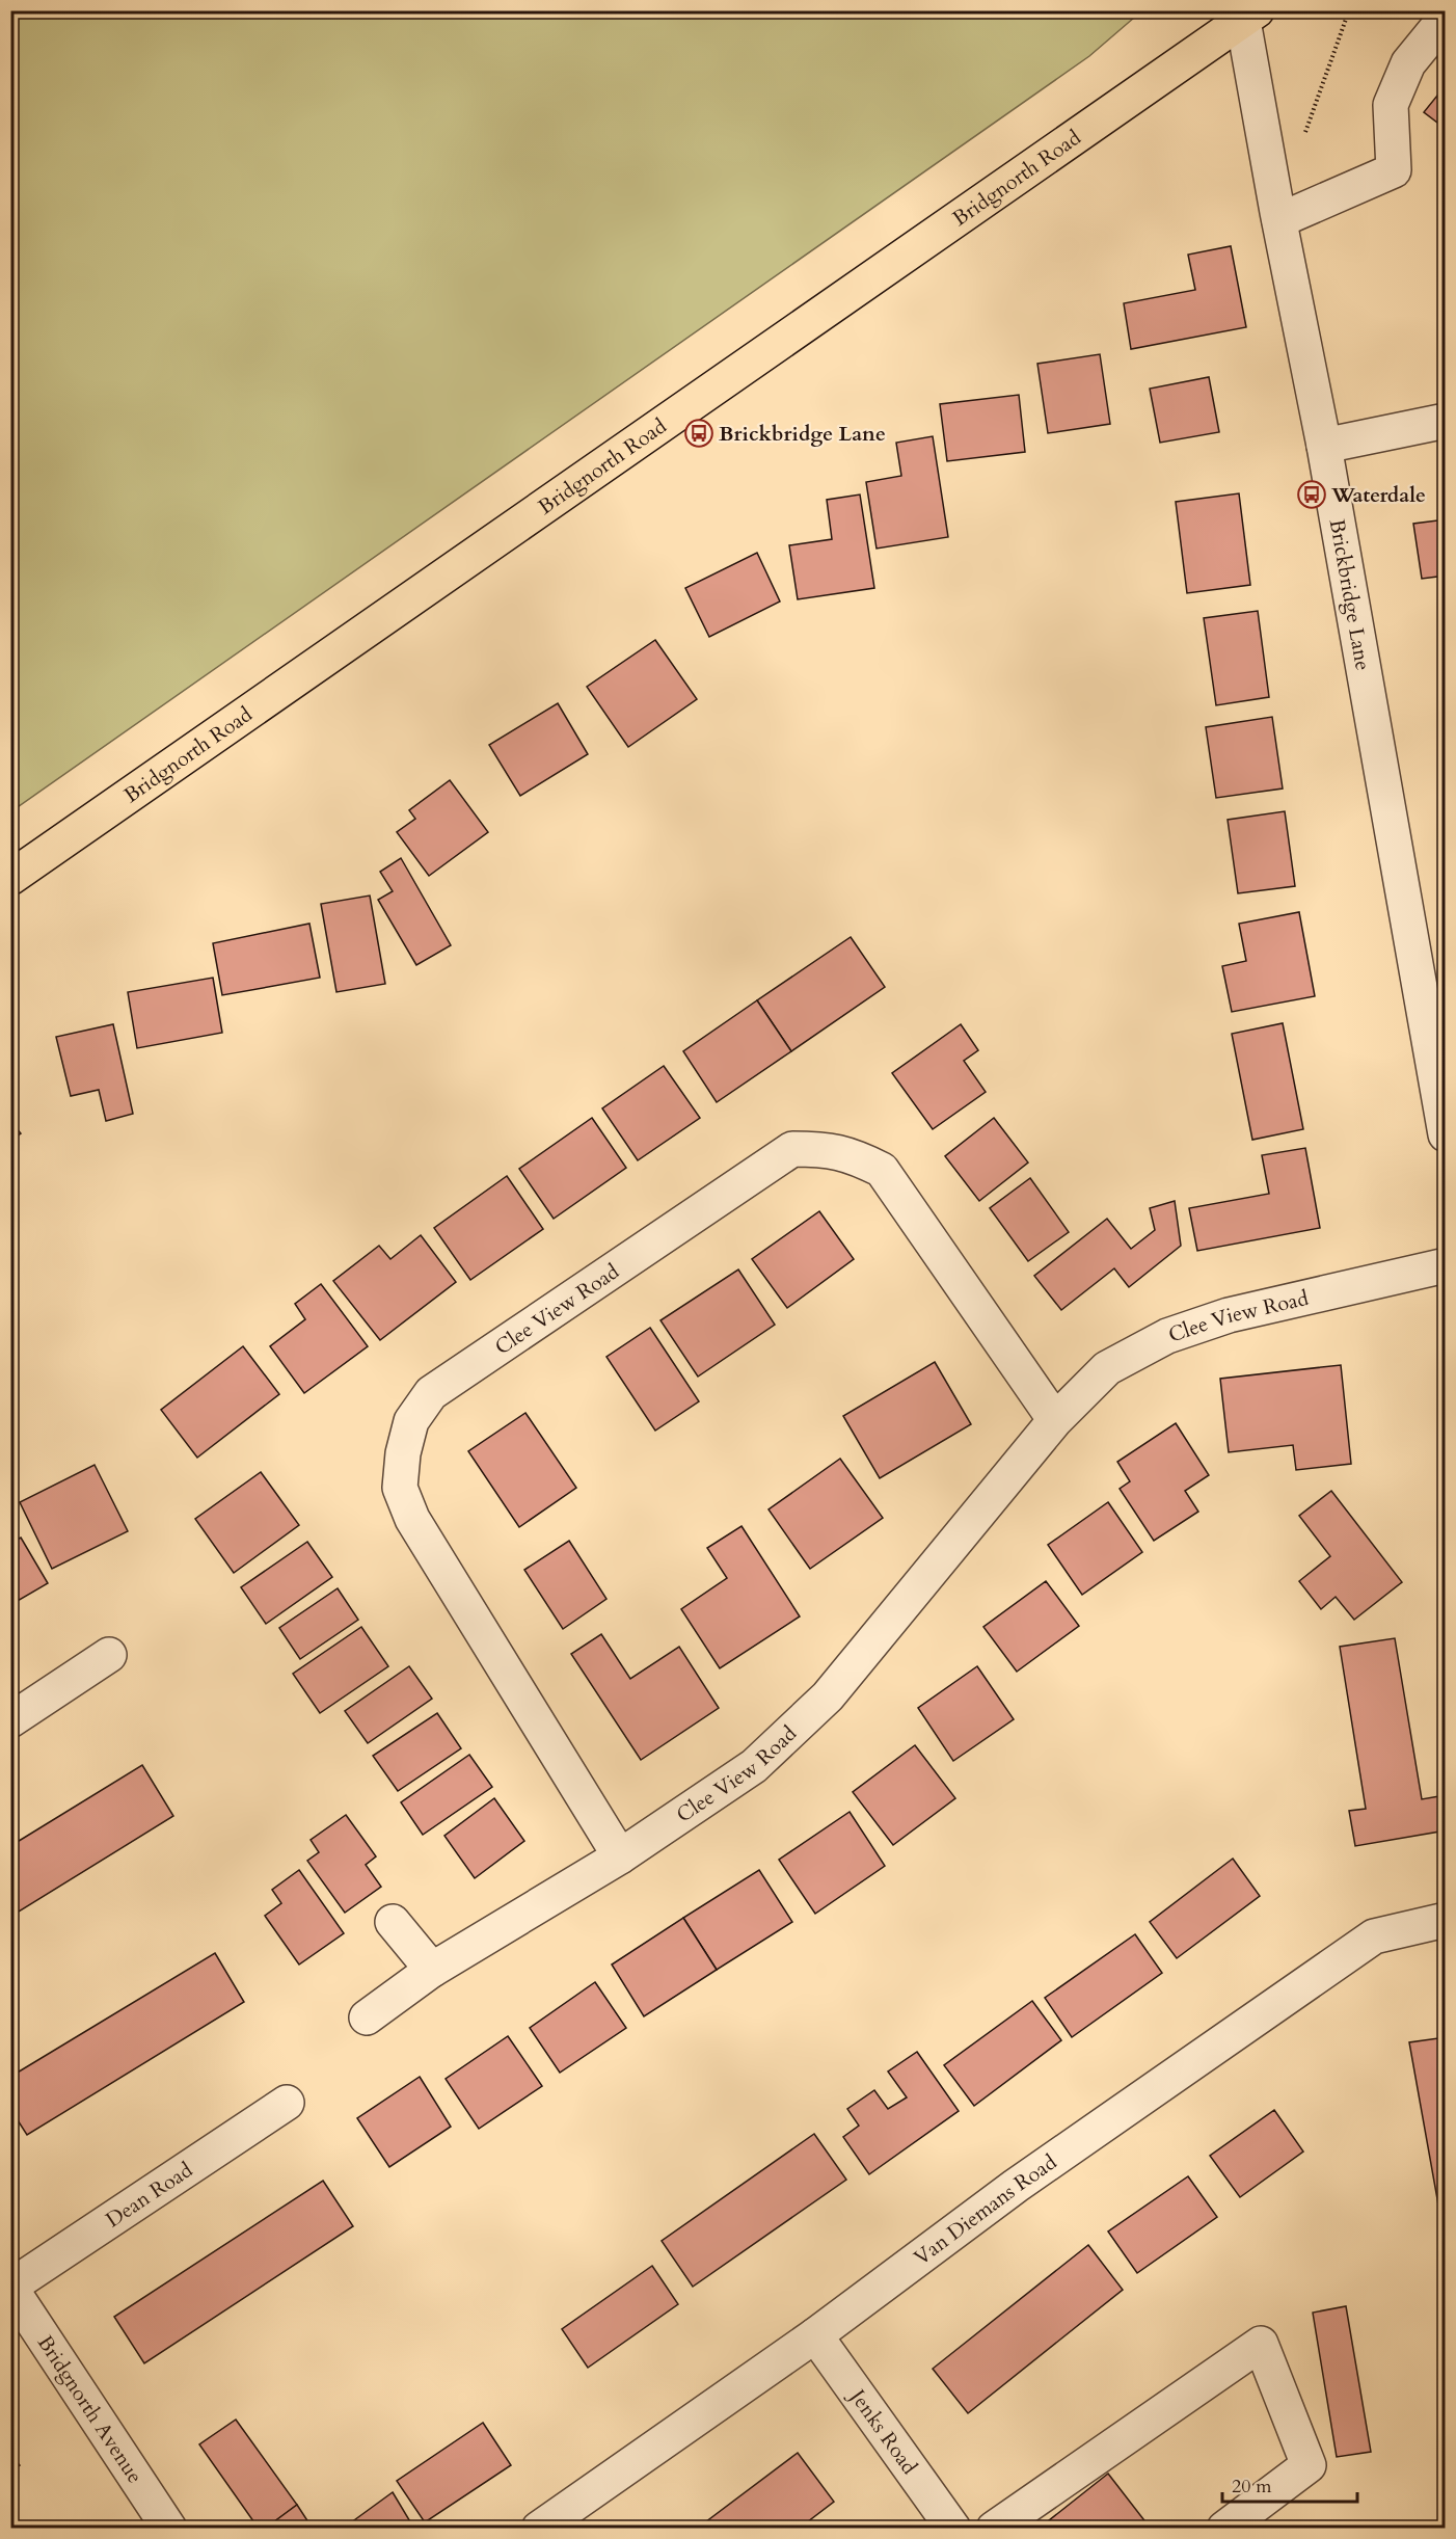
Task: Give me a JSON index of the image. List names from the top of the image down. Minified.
{"streets":{"main road":["Bridgnorth Road"],"street":["Brickbridge Lane","Clee View Road","Dean Road","Van Diemans Road","Bridgnorth Avenue","Jenks Road"]},"crossings":[["Bridgnorth Road","Brickbridge Lane"],["Dean Road","Bridgnorth Avenue"],["Van Diemans Road","Jenks Road"]],"places":{"bus stop":["Brickbridge Lane","Waterdale"]},"scale_bar":"20 m"}
